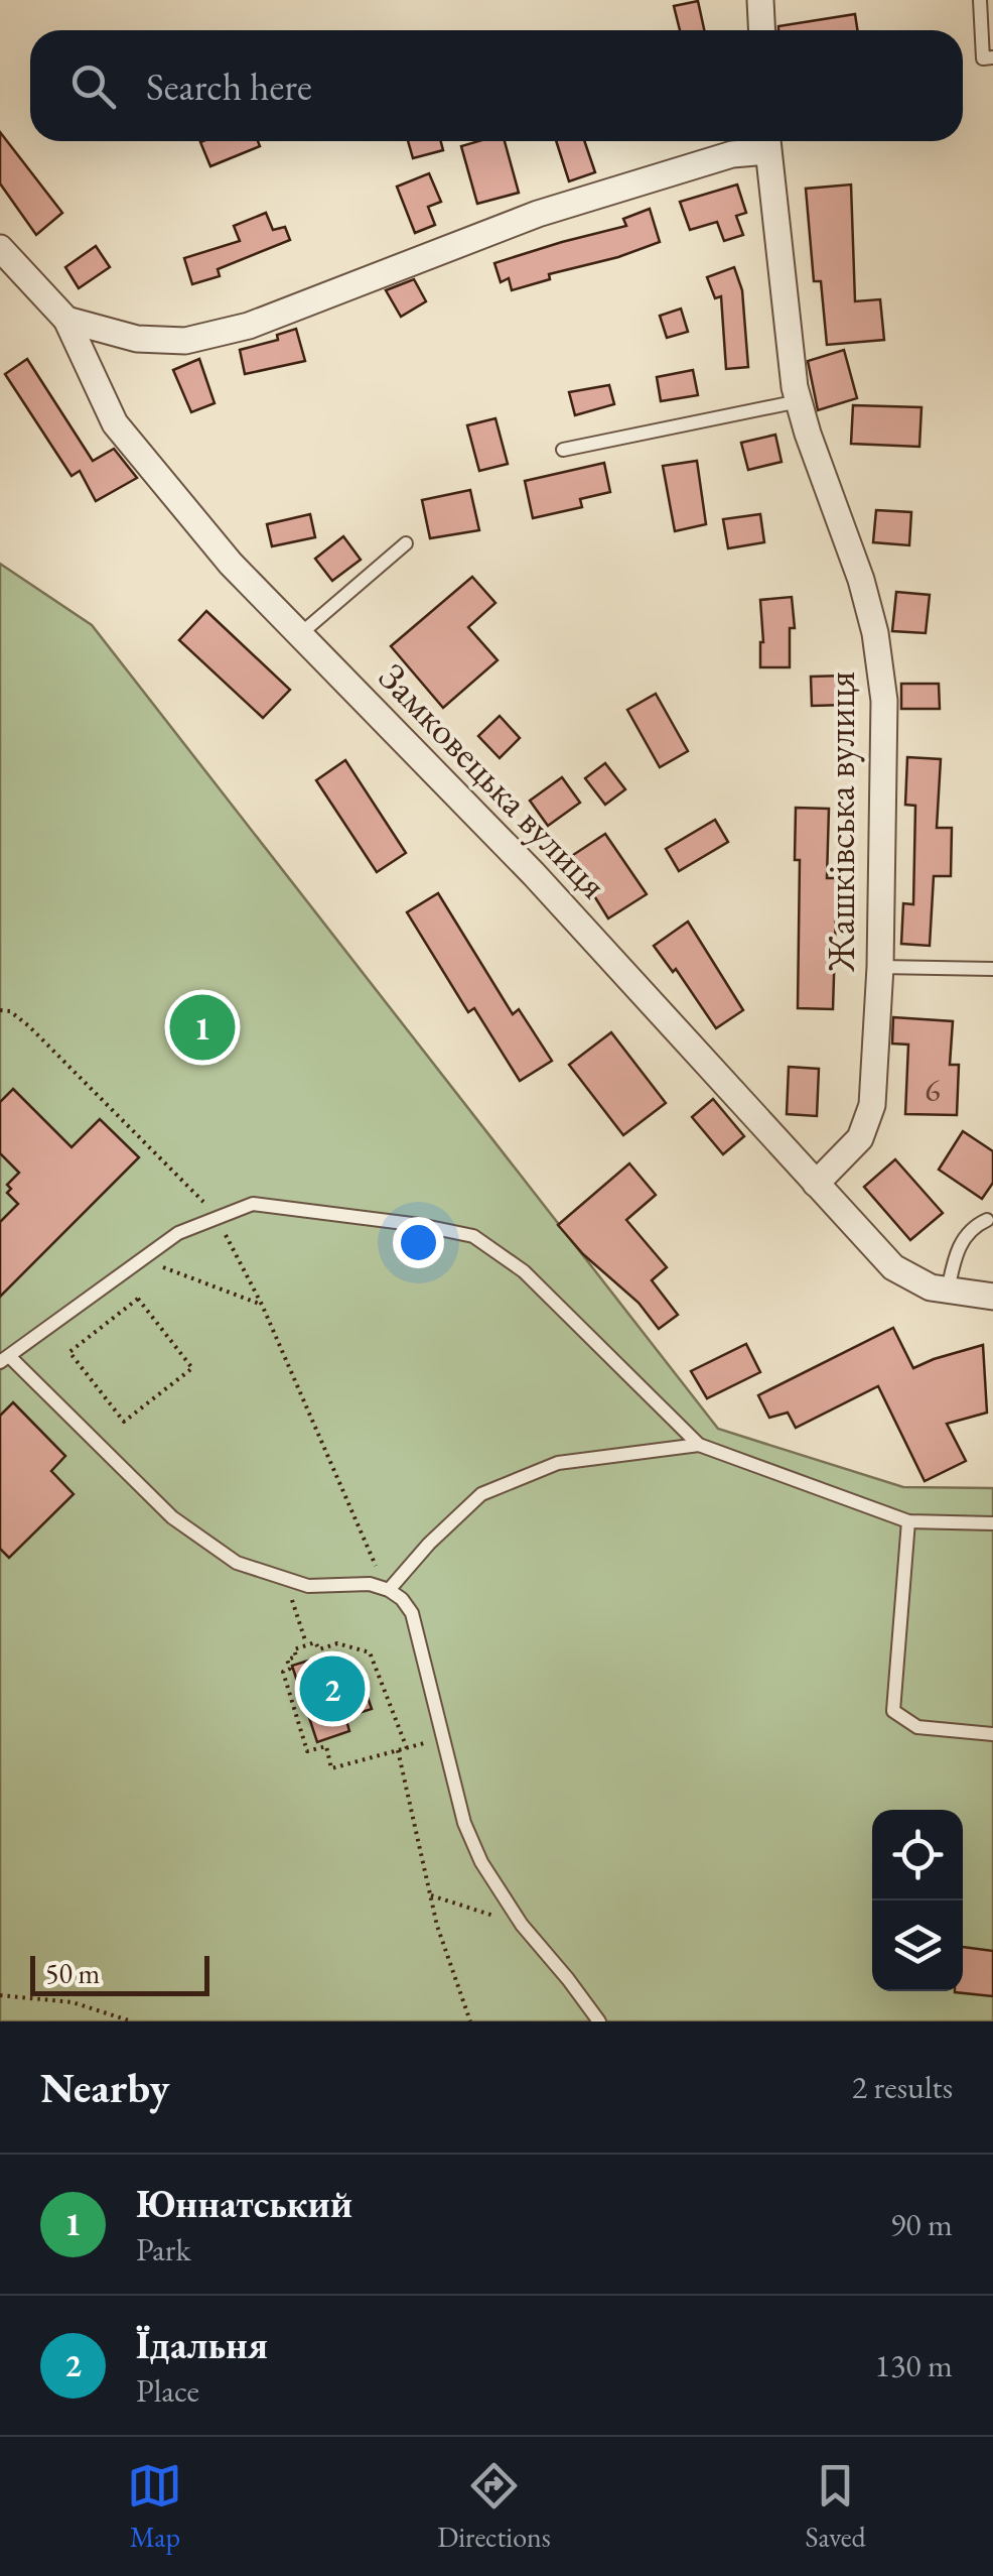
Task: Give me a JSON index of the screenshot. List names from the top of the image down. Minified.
{"streets":{"street":["Замковецька вулиця","Жашківська вулиця"]},"crossings":[["Замковецька вулиця","Жашківська вулиця"]],"house_numbers":["6"],"scale_bar":"50 m","page":{"search":"Search here","pins":["1","2"],"scale":"50 m","heading":["Nearby","2 results"],"list":[{"mark":"1","name":"Юннатський","note":"Park","value":"90 m"},{"mark":"2","name":"Їдальня","note":"Place","value":"130 m"}],"nav":["Map","Directions","Saved"]}}
